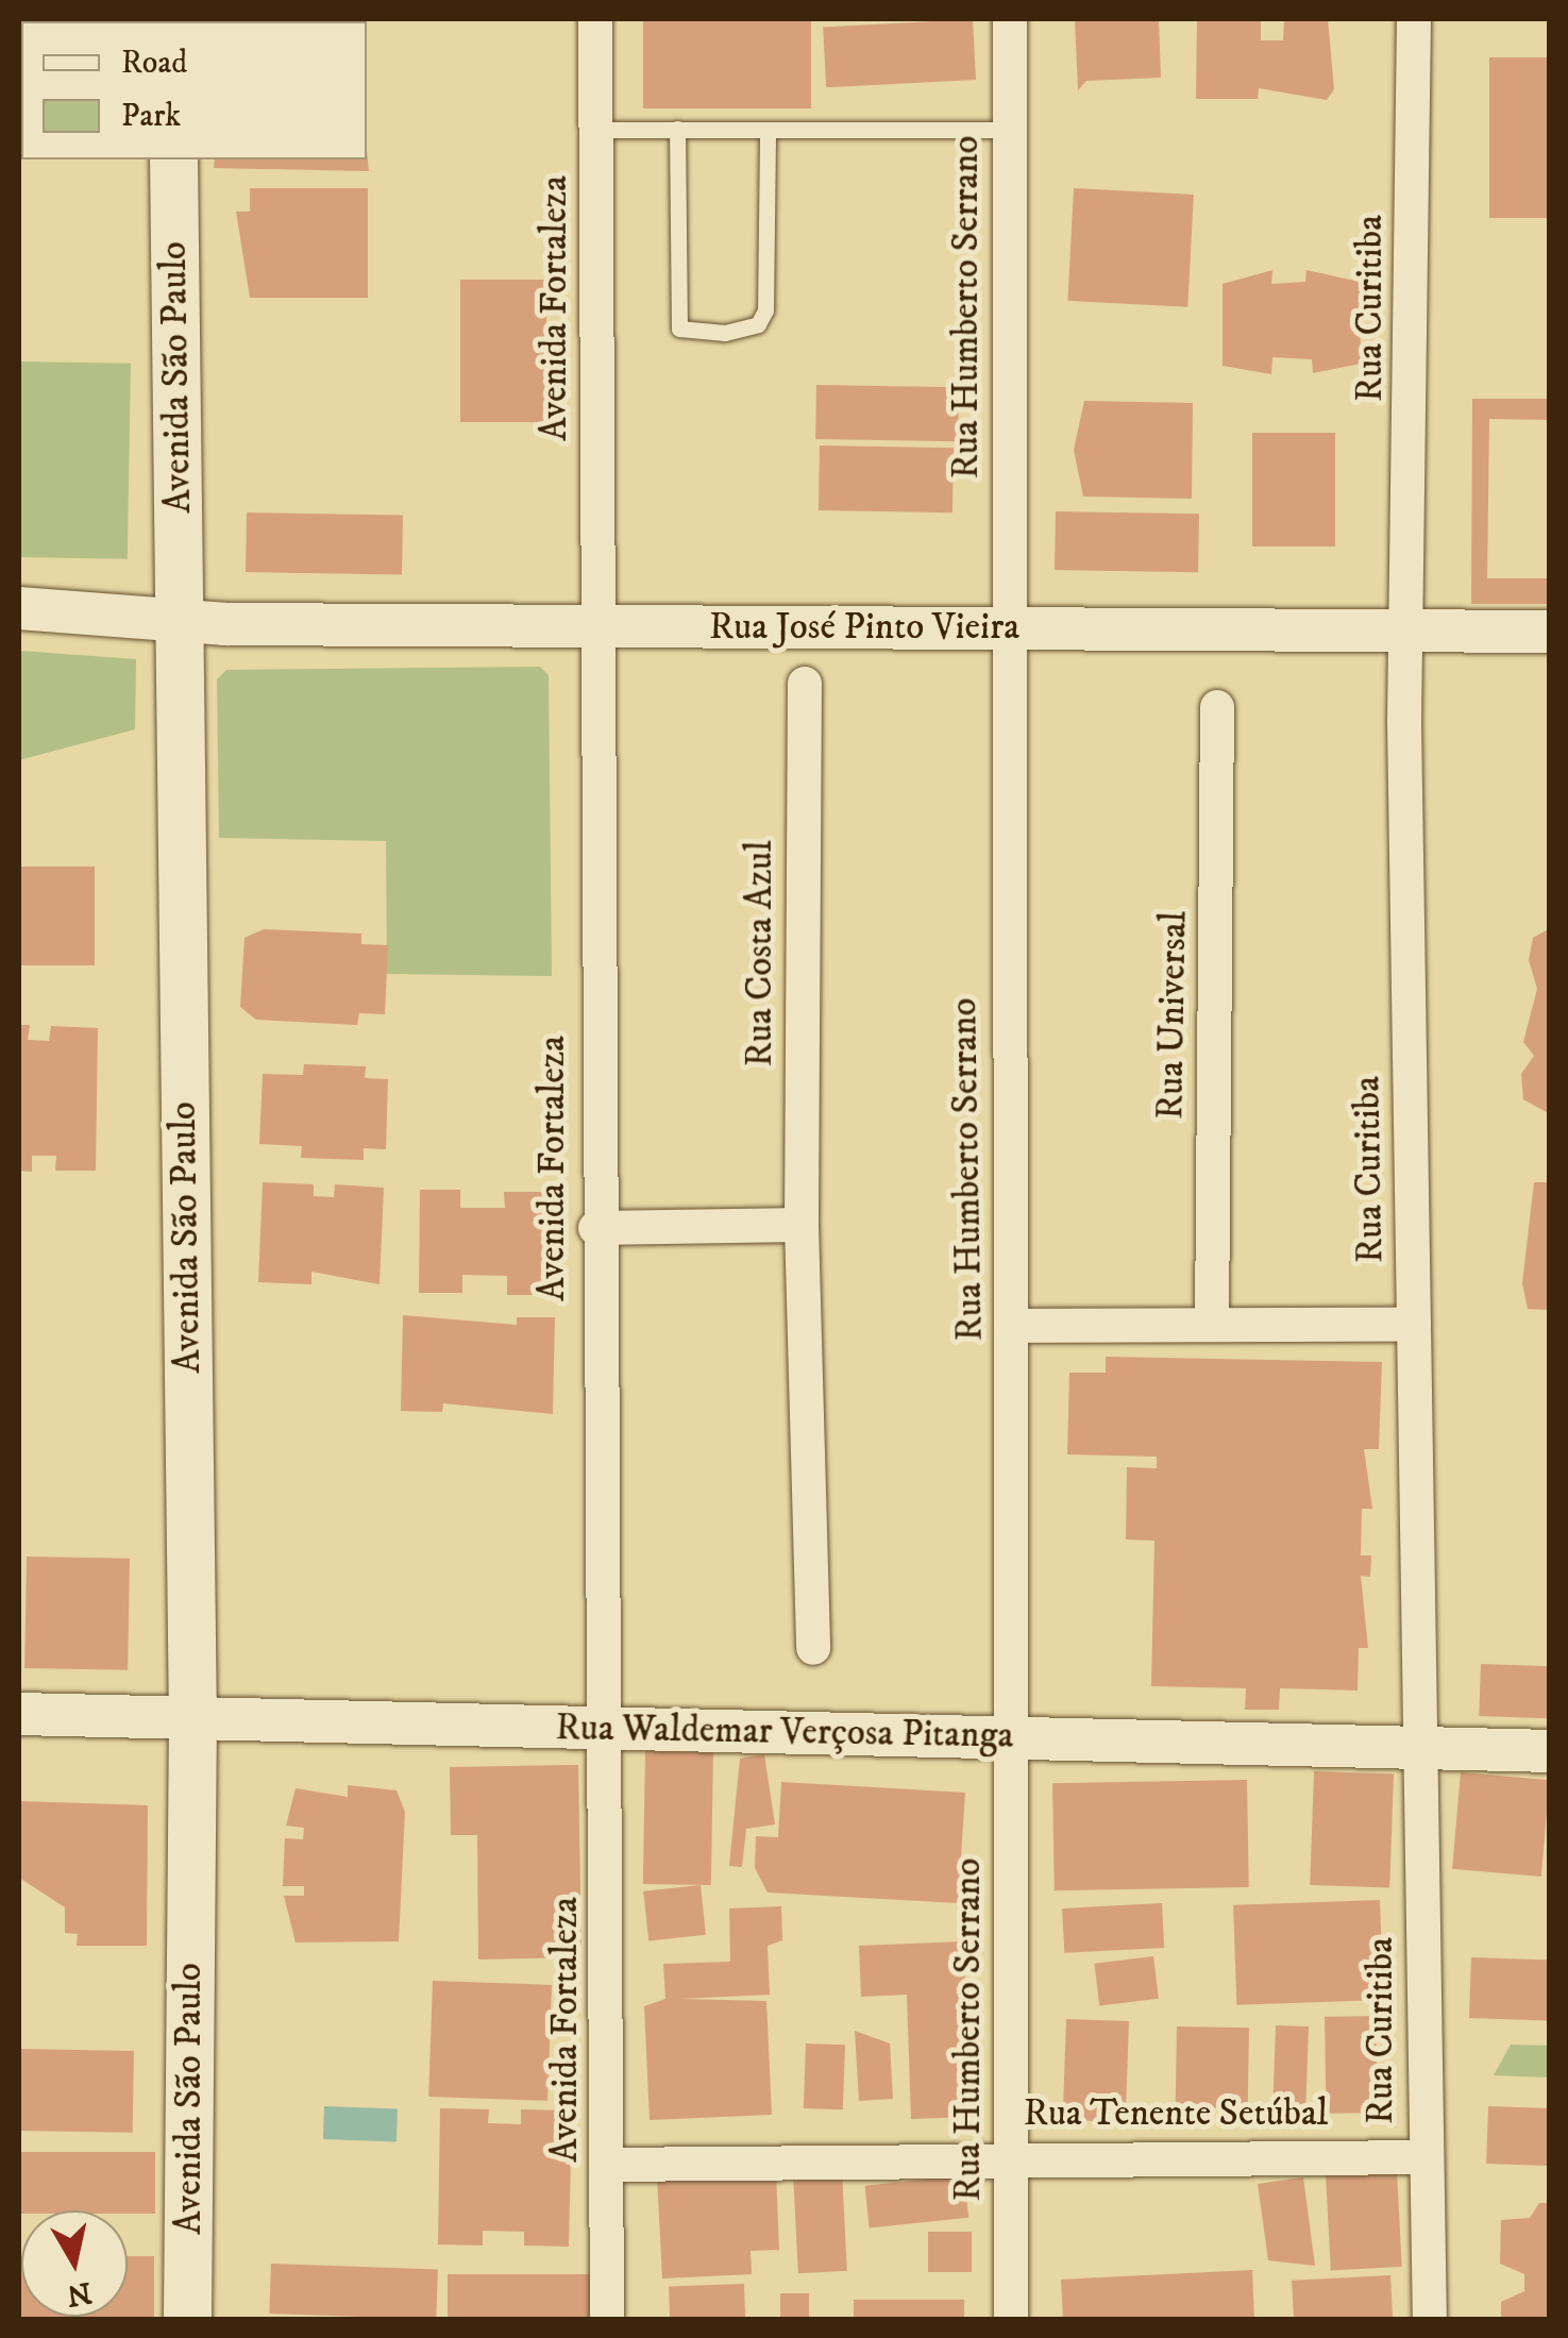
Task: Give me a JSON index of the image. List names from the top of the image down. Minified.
{"streets":{"main road":["Avenida São Paulo"],"street":["Rua Humberto Serrano","Avenida Fortaleza","Rua Curitiba","Rua José Pinto Vieira","Rua Costa Azul","Rua Universal","Rua Waldemar Verçosa Pitanga","Rua Tenente Setúbal"]},"crossings":[["Rua Humberto Serrano","Rua José Pinto Vieira"],["Rua Humberto Serrano","Rua Waldemar Verçosa Pitanga"],["Rua Humberto Serrano","Rua Tenente Setúbal"],["Avenida Fortaleza","Rua José Pinto Vieira"],["Avenida Fortaleza","Rua Waldemar Verçosa Pitanga"],["Avenida Fortaleza","Rua Tenente Setúbal"],["Rua Curitiba","Rua José Pinto Vieira"],["Rua Curitiba","Rua Waldemar Verçosa Pitanga"],["Rua Curitiba","Rua Tenente Setúbal"],["Avenida São Paulo","Rua José Pinto Vieira"],["Avenida São Paulo","Rua Waldemar Verçosa Pitanga"]],"legend":["Road","Park"],"north":"bottom"}
